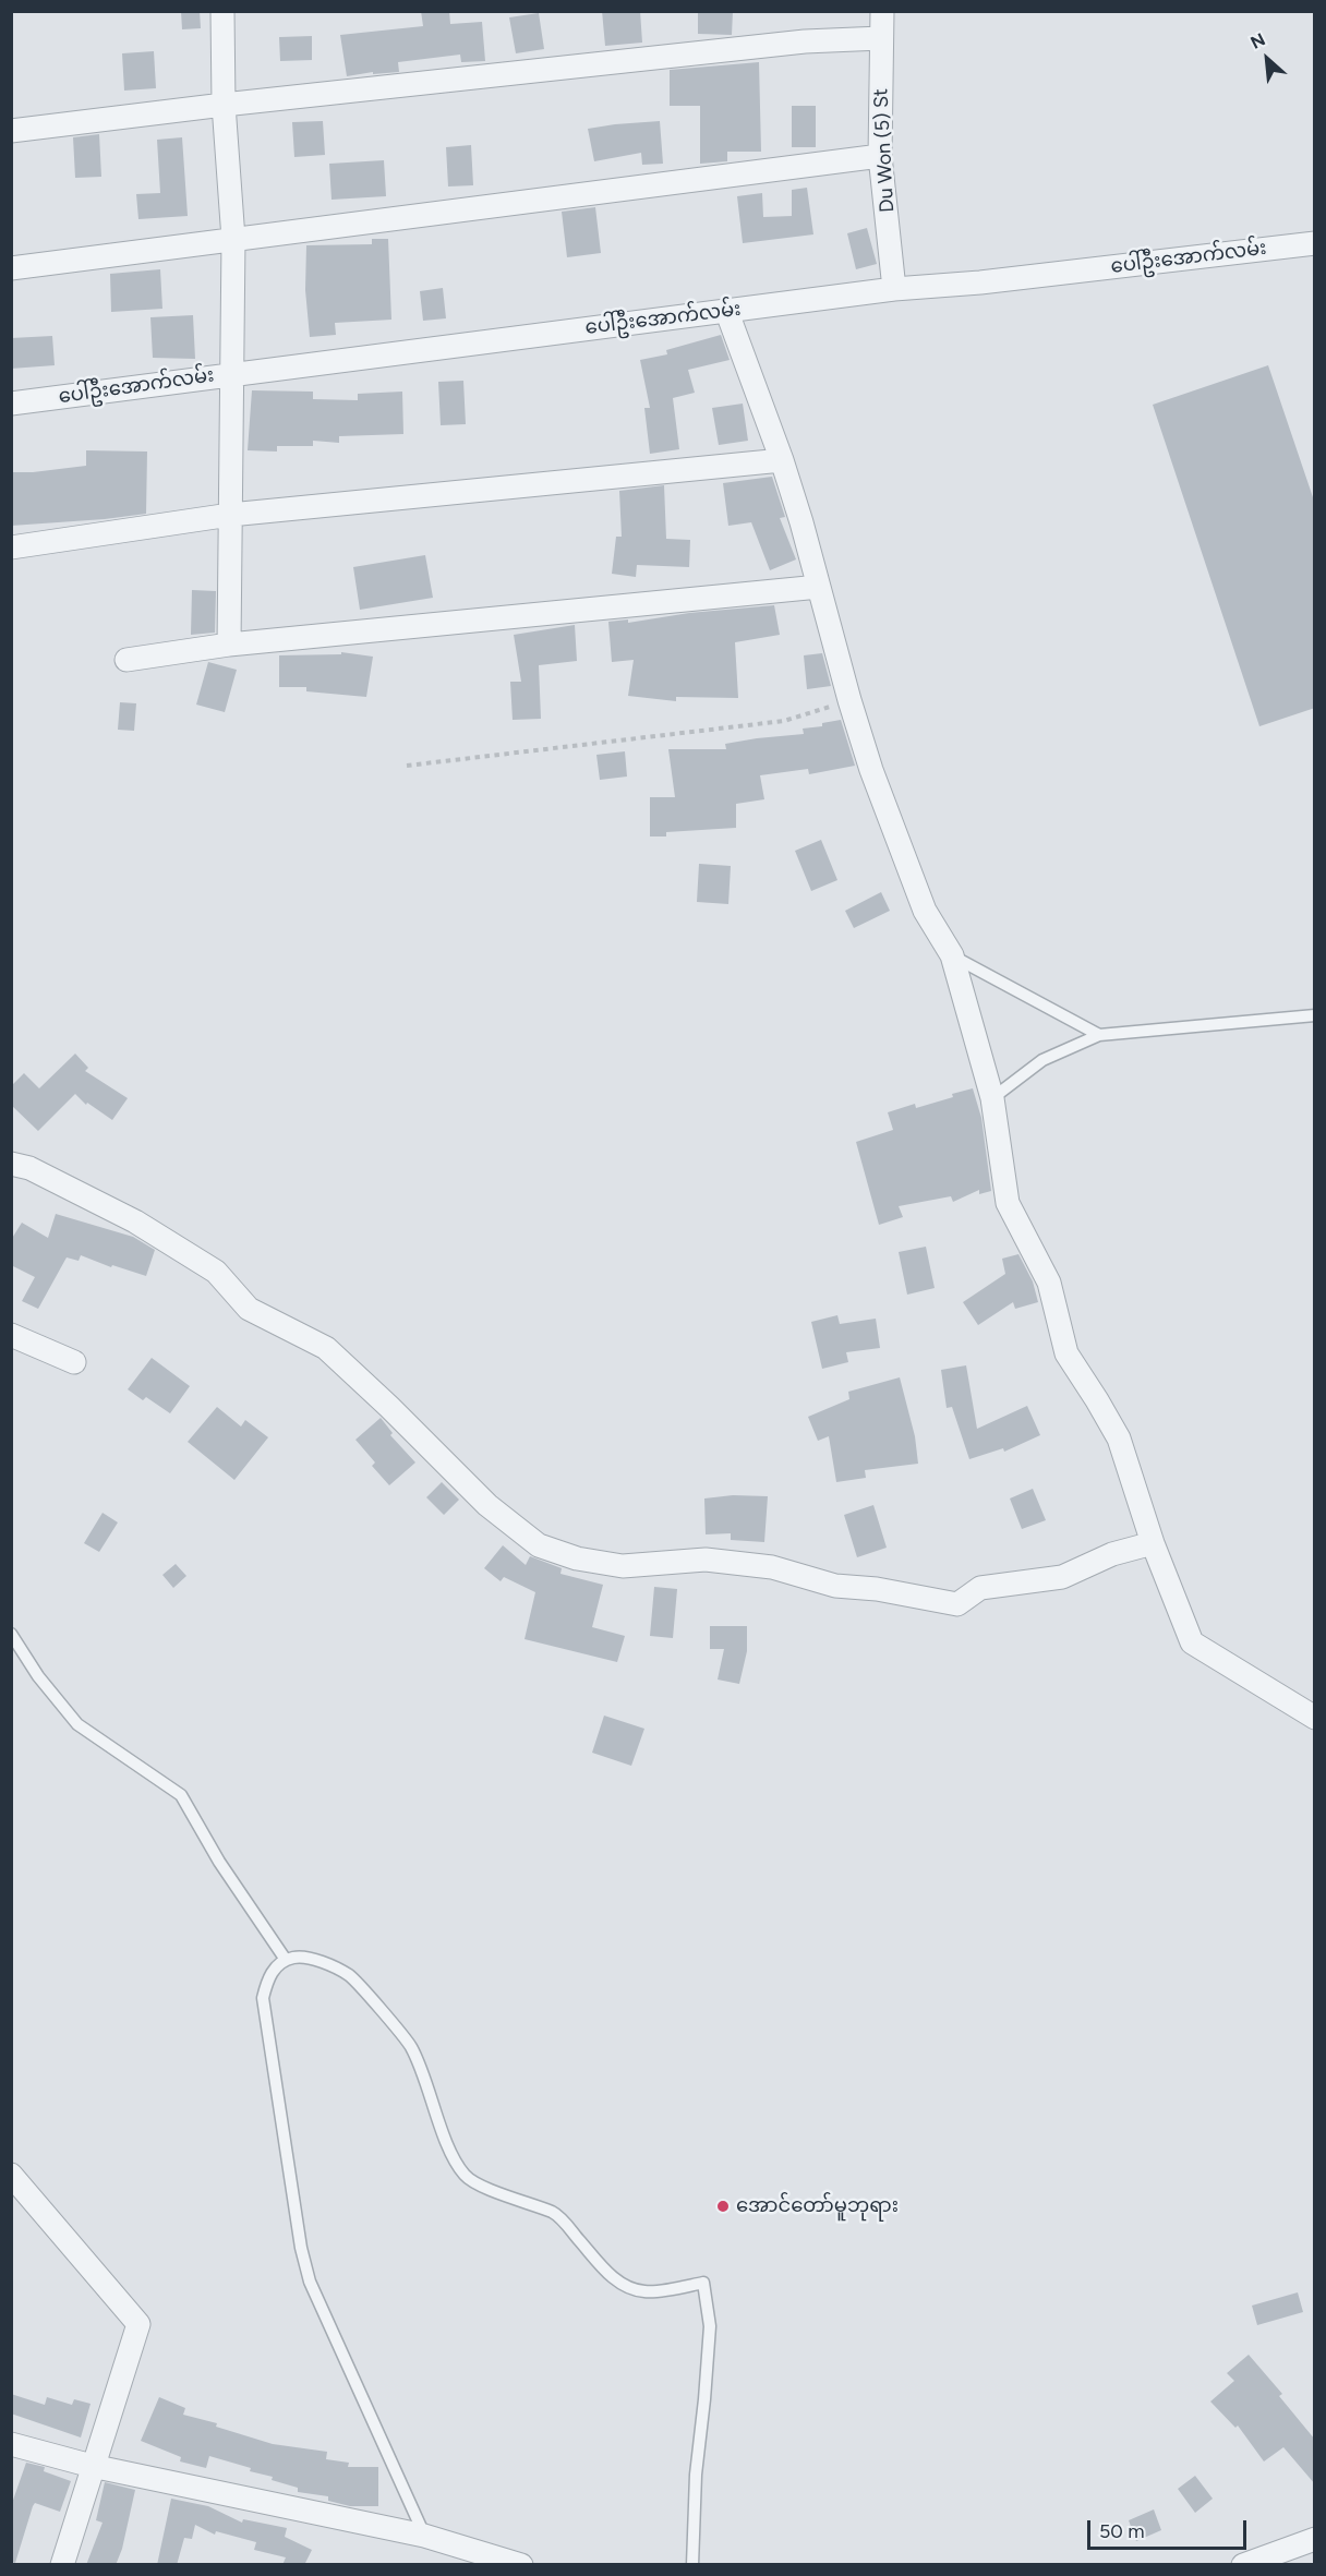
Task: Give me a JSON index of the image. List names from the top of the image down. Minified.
{"streets":{"street":["Du Won (5) St","ပေါ်ဦးအောက်လမ်း"]},"crossings":[["Du Won (5) St","ပေါ်ဦးအောက်လမ်း"]],"places":["အောင်တော်မူဘုရား"],"scale_bar":"50 m","north":"top left"}
